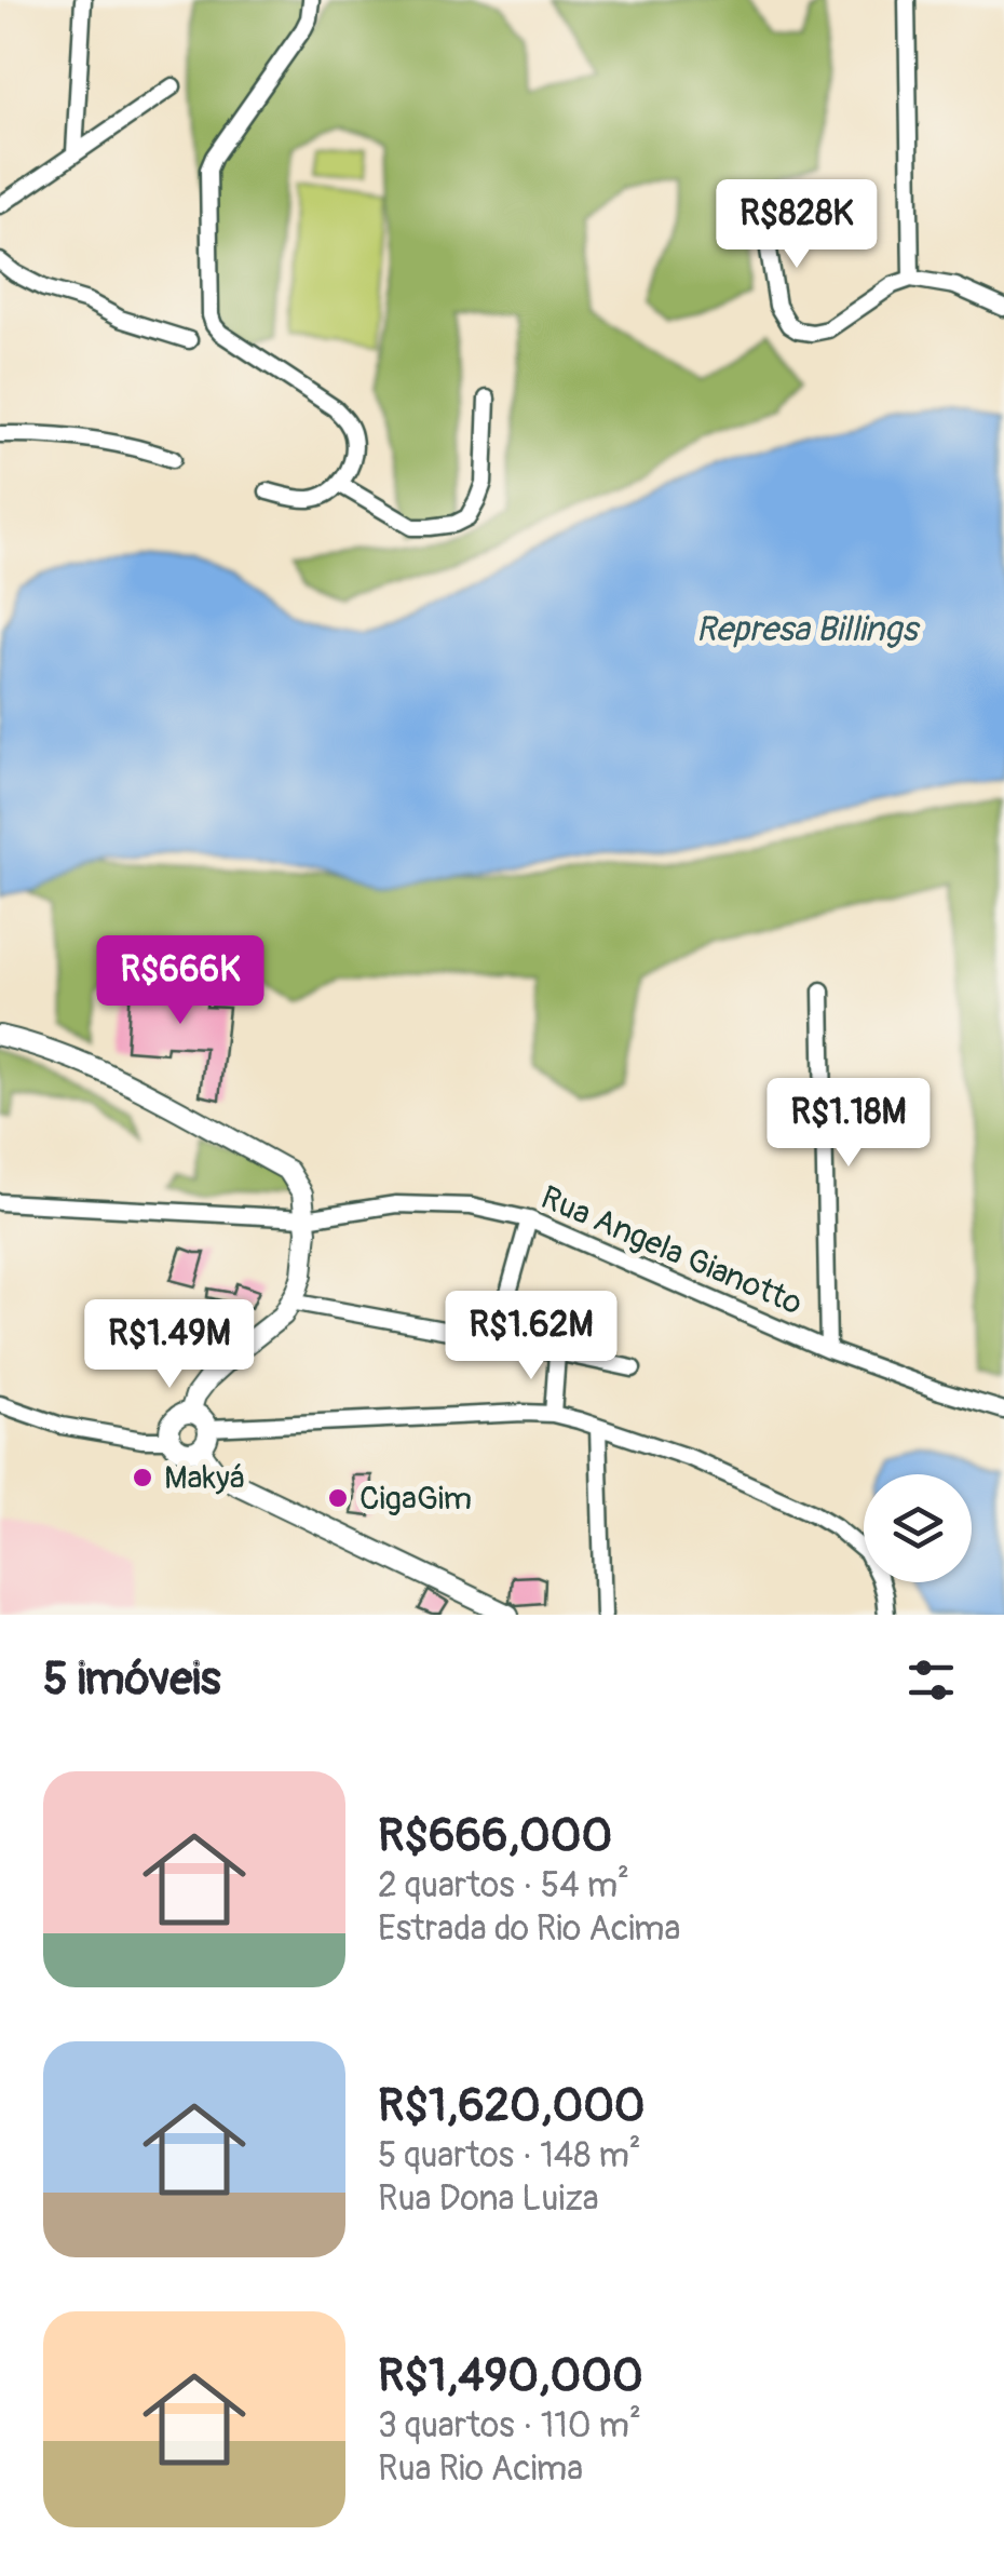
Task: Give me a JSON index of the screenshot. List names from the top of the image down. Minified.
{"streets":{"street":["Rua Angela Gianotto"]},"water":["Represa Billings"],"places":["Makyá","CigaGim"],"page":{"price":["R$828K","R$666K","R$1.18M","R$1.62M","R$1.49M"],"heading":"5 imóveis","list":[{"name":"R$666,000","note":"2 quartos · 54 m² · Estrada do Rio Acima"},{"name":"R$1,620,000","note":"5 quartos · 148 m² · Rua Dona Luiza"},{"name":"R$1,490,000","note":"3 quartos · 110 m² · Rua Rio Acima"}]}}
